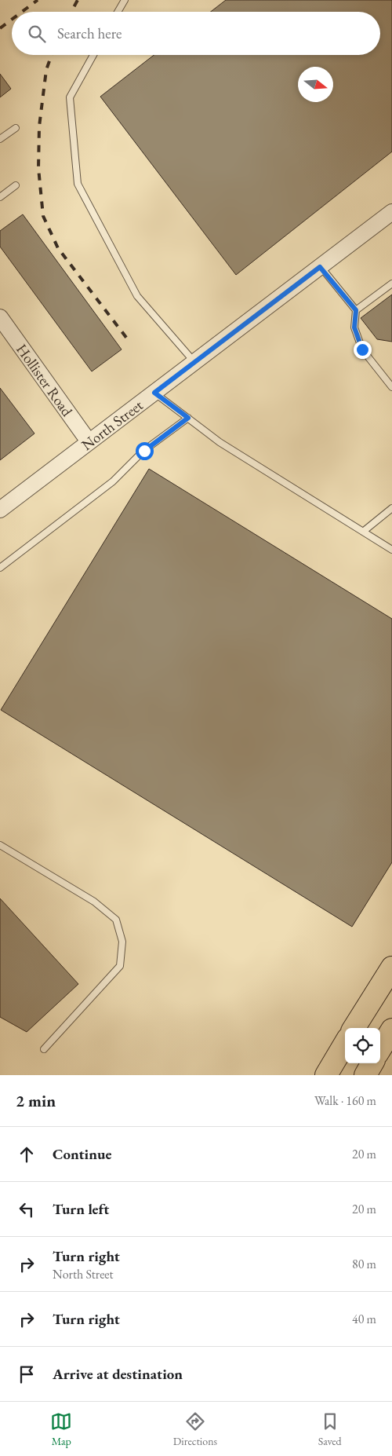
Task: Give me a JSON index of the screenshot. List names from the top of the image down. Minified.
{"streets":{"street":["Hollister Road","North Street"]},"crossings":[["Hollister Road","North Street"]],"north":"right","page":{"search":"Search here","heading":["2 min","Walk · 160 m"],"list":[["Continue","20 m"],["Turn left","20 m"],["Turn right","North Street","80 m"],["Turn right","40 m"],"Arrive at destination"],"nav":["Map","Directions","Saved"]}}
